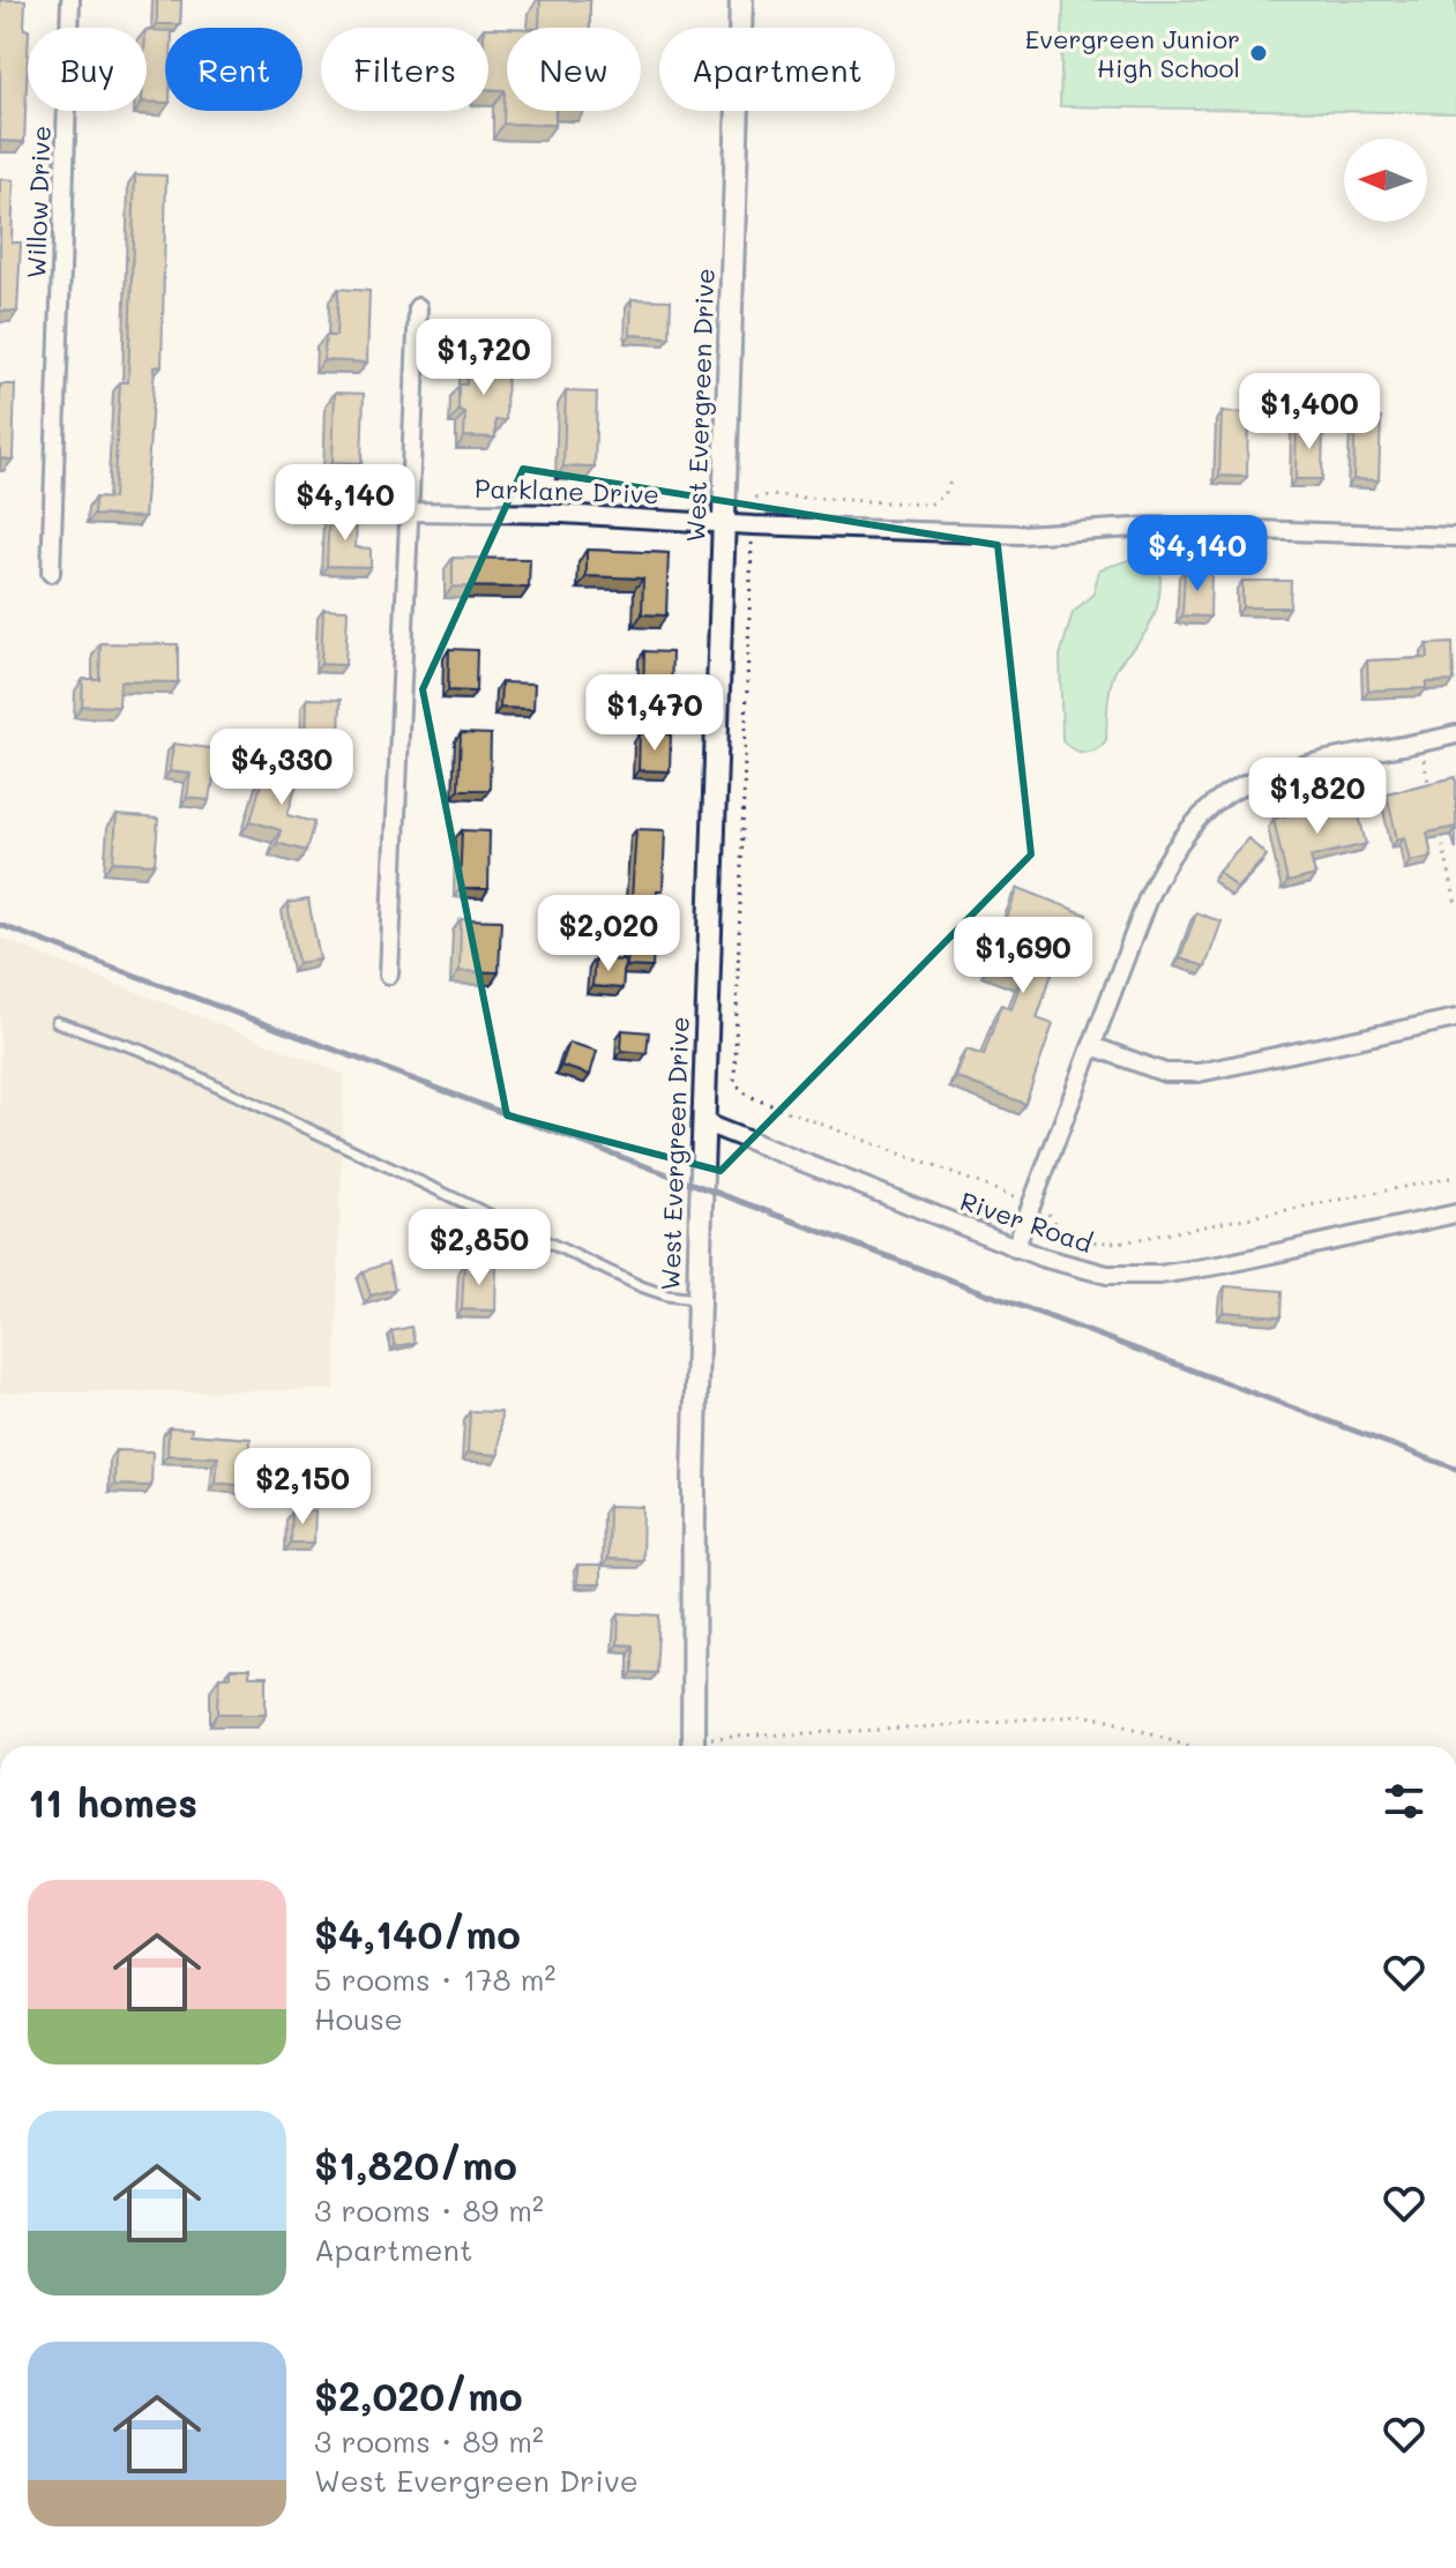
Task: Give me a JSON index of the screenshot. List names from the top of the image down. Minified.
{"streets":{"street":["Willow Drive","West Evergreen Drive","Parklane Drive","River Road"]},"crossings":[["West Evergreen Drive","Parklane Drive"],["West Evergreen Drive","River Road"]],"places":["Evergreen Junior High School"],"north":"left","page":{"chip":["Buy","Rent","Filters","New","Apartment"],"price":["$1,720","$1,400","$4,140","$4,140","$1,470","$4,330","$1,820","$2,020","$1,690","$2,850","$2,150"],"heading":"11 homes","list":[{"name":"$4,140/mo","note":"5 rooms · 178 m² · House"},{"name":"$1,820/mo","note":"3 rooms · 89 m² · Apartment"},{"name":"$2,020/mo","note":"3 rooms · 89 m² · West Evergreen Drive"}]}}
